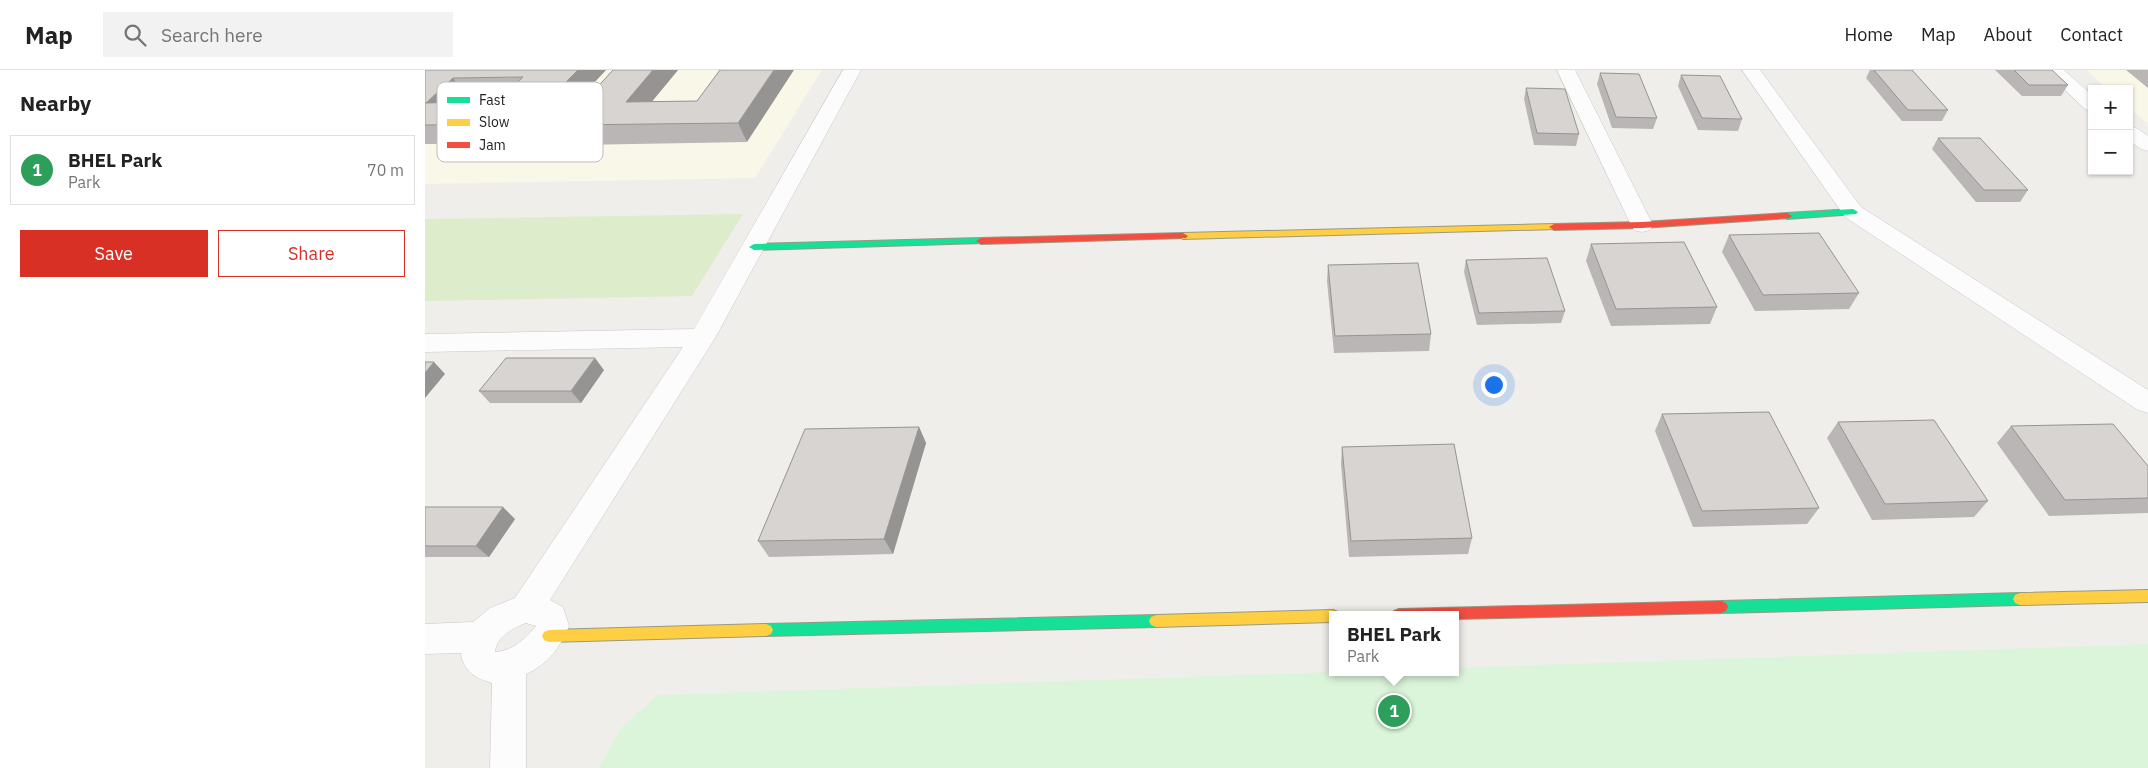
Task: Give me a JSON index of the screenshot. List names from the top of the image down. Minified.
{"legend":["Fast","Slow","Jam"],"page":{"header":"Map","search":"Search here","nav":["Home","Map","About","Contact"],"heading":"Nearby","map_buttons":["+","−"],"list":[{"mark":"1","name":"BHEL Park","note":"Park","value":"70 m"}],"buttons":["Save","Share"],"popup":["BHEL Park","Park"],"pins":"1"}}
